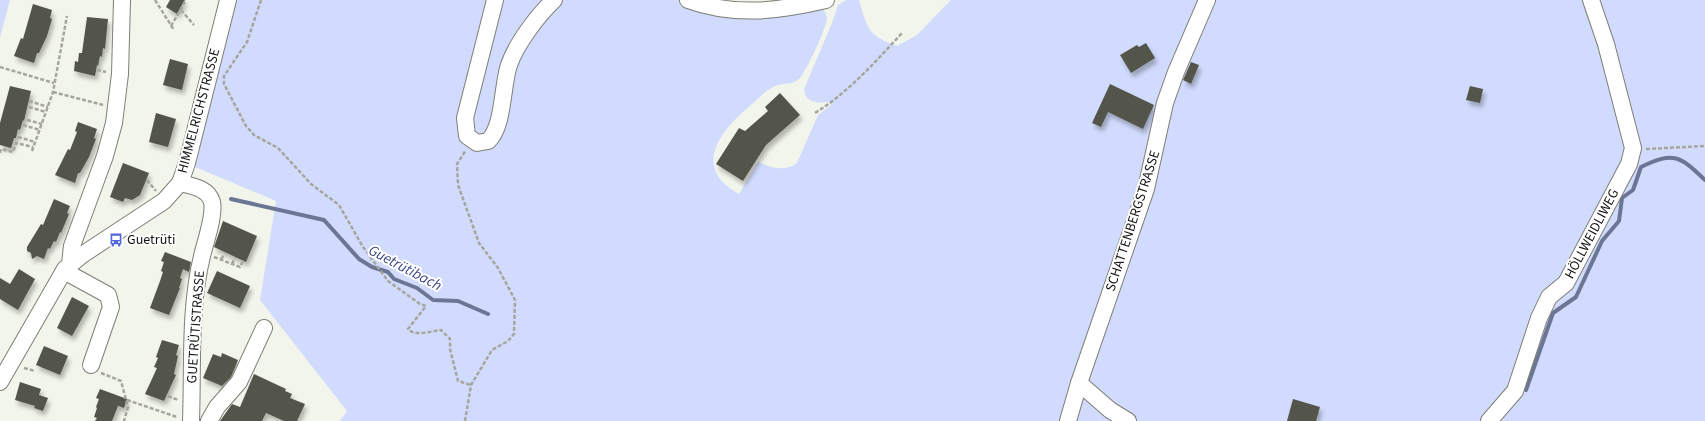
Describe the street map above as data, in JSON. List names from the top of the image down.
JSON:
{
  "streets": {
    "street": [
      "HIMMELRICHSTRASSE",
      "SCHATTENBERGSTRASSE",
      "HÖLLWEIDLIWEG",
      "GUETRÜTISTRASSE"
    ]
  },
  "crossings": [
    ["HIMMELRICHSTRASSE", "GUETRÜTISTRASSE"]
  ],
  "water": ["Guetrütibach"],
  "places": {
    "bus stop": ["Guetrüti"]
  }
}
